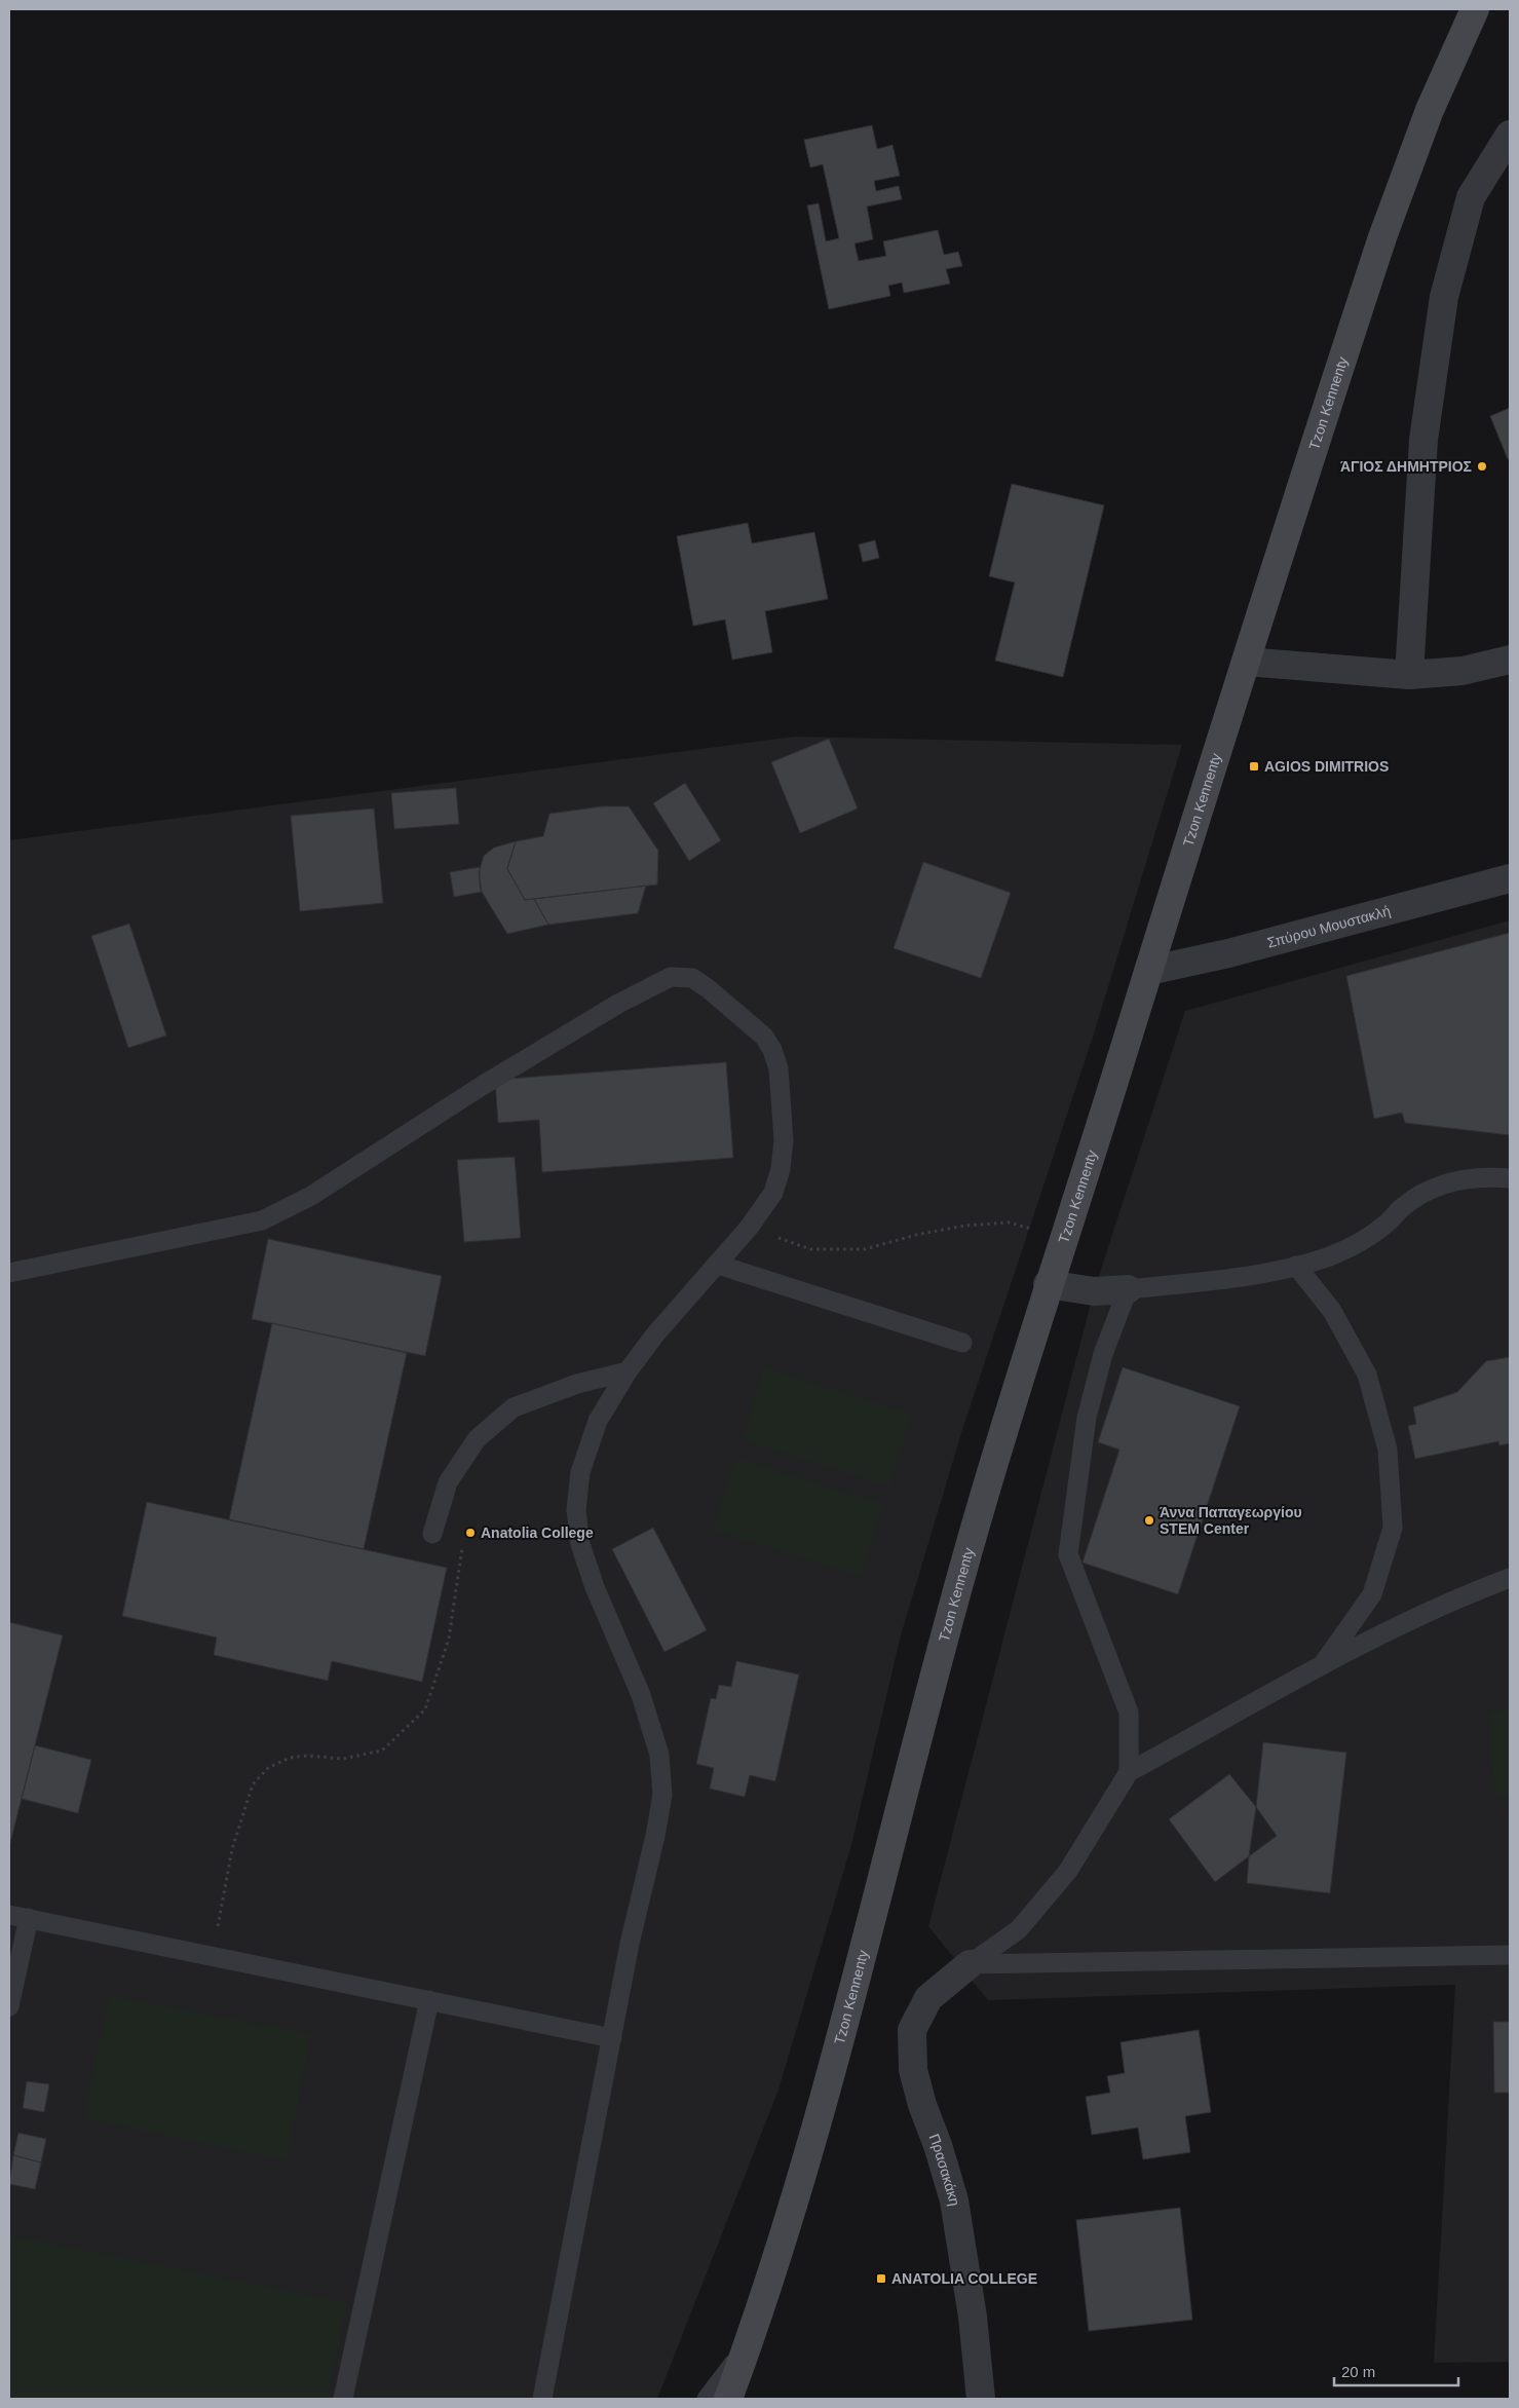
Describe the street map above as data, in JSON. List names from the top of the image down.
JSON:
{
  "streets": {
    "main road": ["Tzon Kennenty"],
    "street": ["Σπύρου Μουστακλή", "Πρασακάκη"]
  },
  "crossings": [
    ["Tzon Kennenty", "Σπύρου Μουστακλή"]
  ],
  "places": {
    "other": ["ΆΓΙΟΣ ΔΗΜΗΤΡΙΟΣ", "Άννα Παπαγεωργίου STEM Center", "Anatolia College"],
    "transit": ["AGIOS DIMITRIOS", "ANATOLIA COLLEGE"]
  },
  "scale_bar": "20 m"
}
